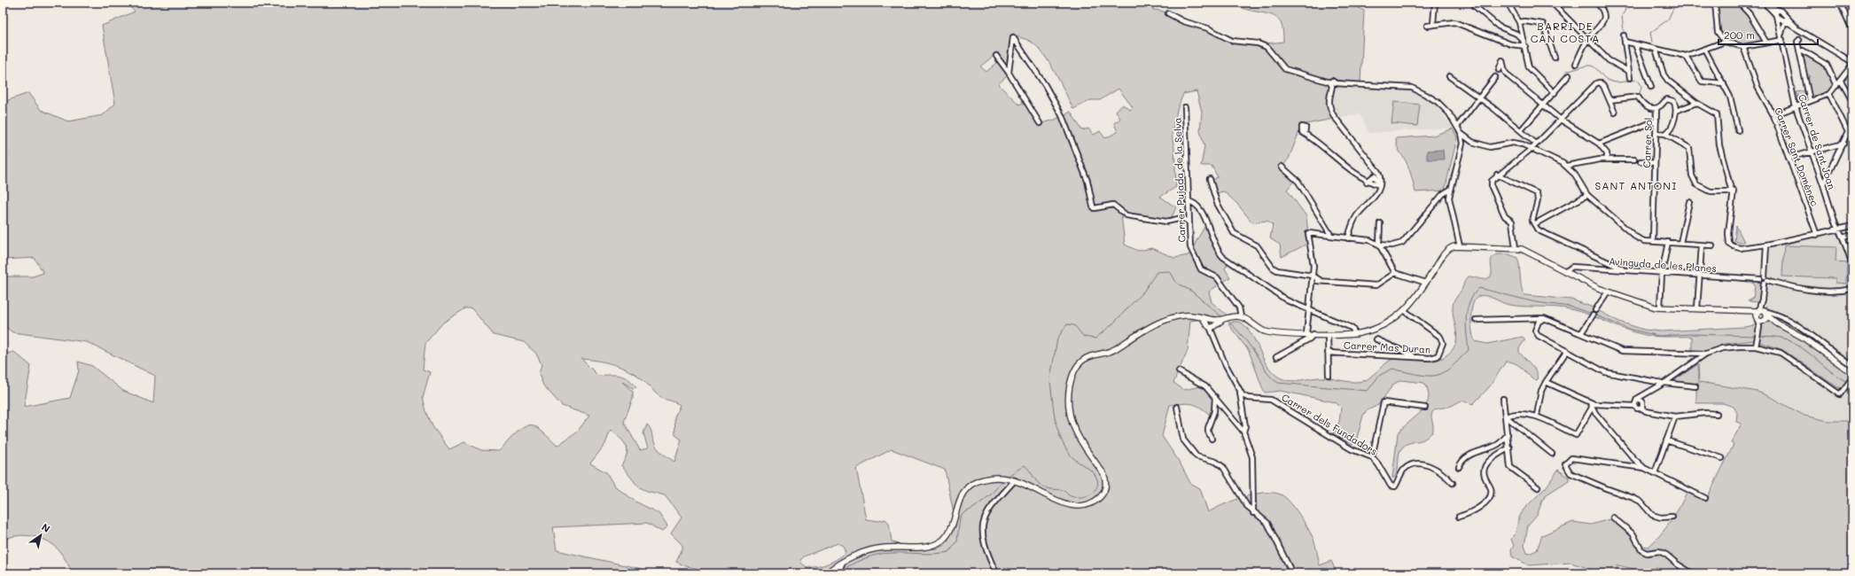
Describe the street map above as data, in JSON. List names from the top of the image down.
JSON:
{
  "streets": {
    "street": [
      "Carrer de Sant Joan",
      "Carrer Sol",
      "Carrer Sant Domènec",
      "Carrer Pujada de la Selva",
      "Avinguda de les Planes",
      "Carrer Mas Duran",
      "Carrer dels Fundadors"
    ]
  },
  "districts": ["BARRI DE CAN COSTA", "SANT ANTONI"],
  "scale_bar": "200 m",
  "north": "top right"
}
